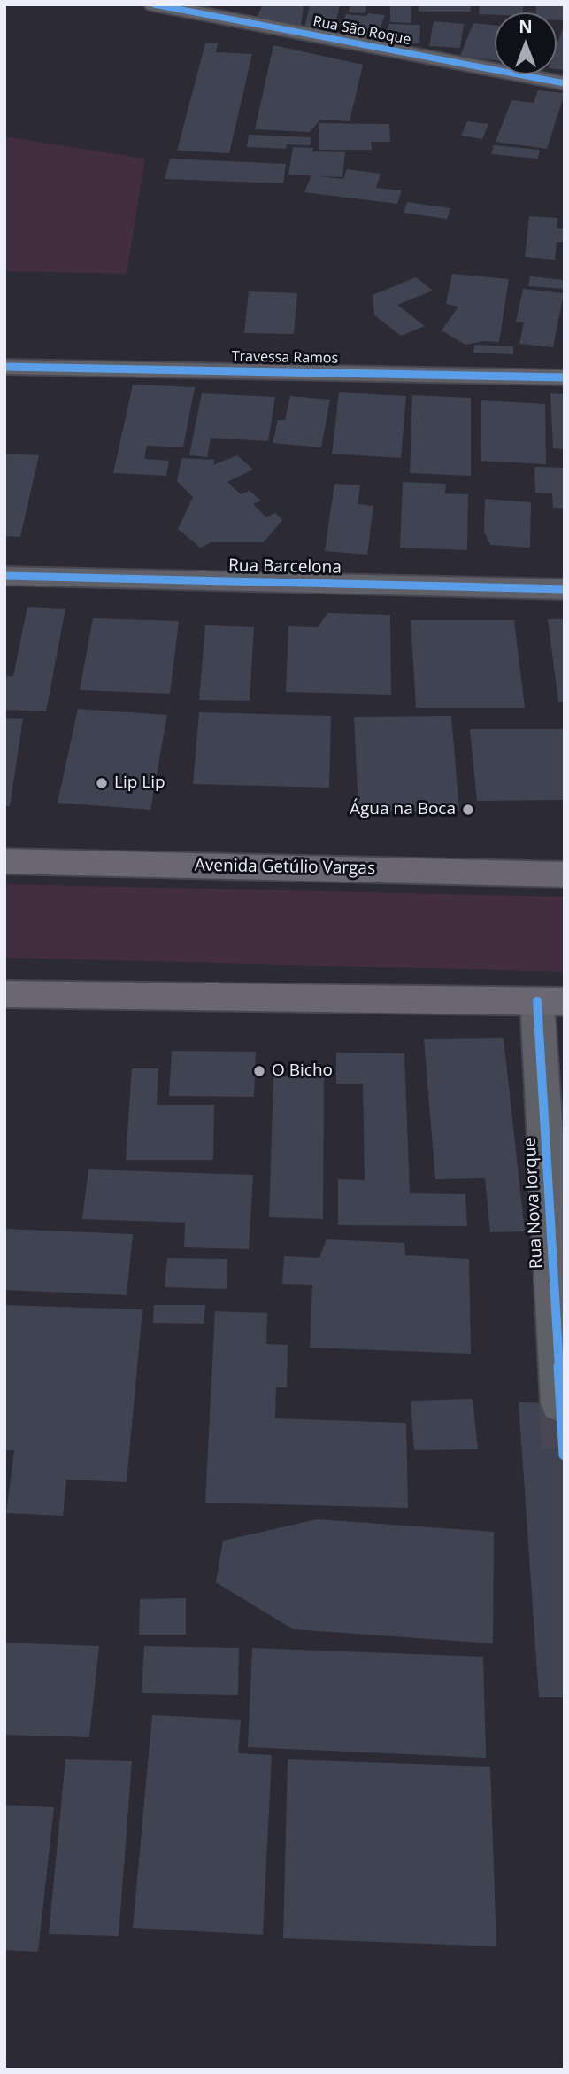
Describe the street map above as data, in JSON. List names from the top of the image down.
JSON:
{
  "streets": {
    "main road": ["Avenida Getúlio Vargas"],
    "street": [
      "Rua São Roque",
      "Travessa Ramos",
      "Rua Barcelona",
      "Rua Nova Iorque"
    ]
  },
  "places": ["Lip Lip", "Água na Boca", "O Bicho"],
  "north": "top"
}
